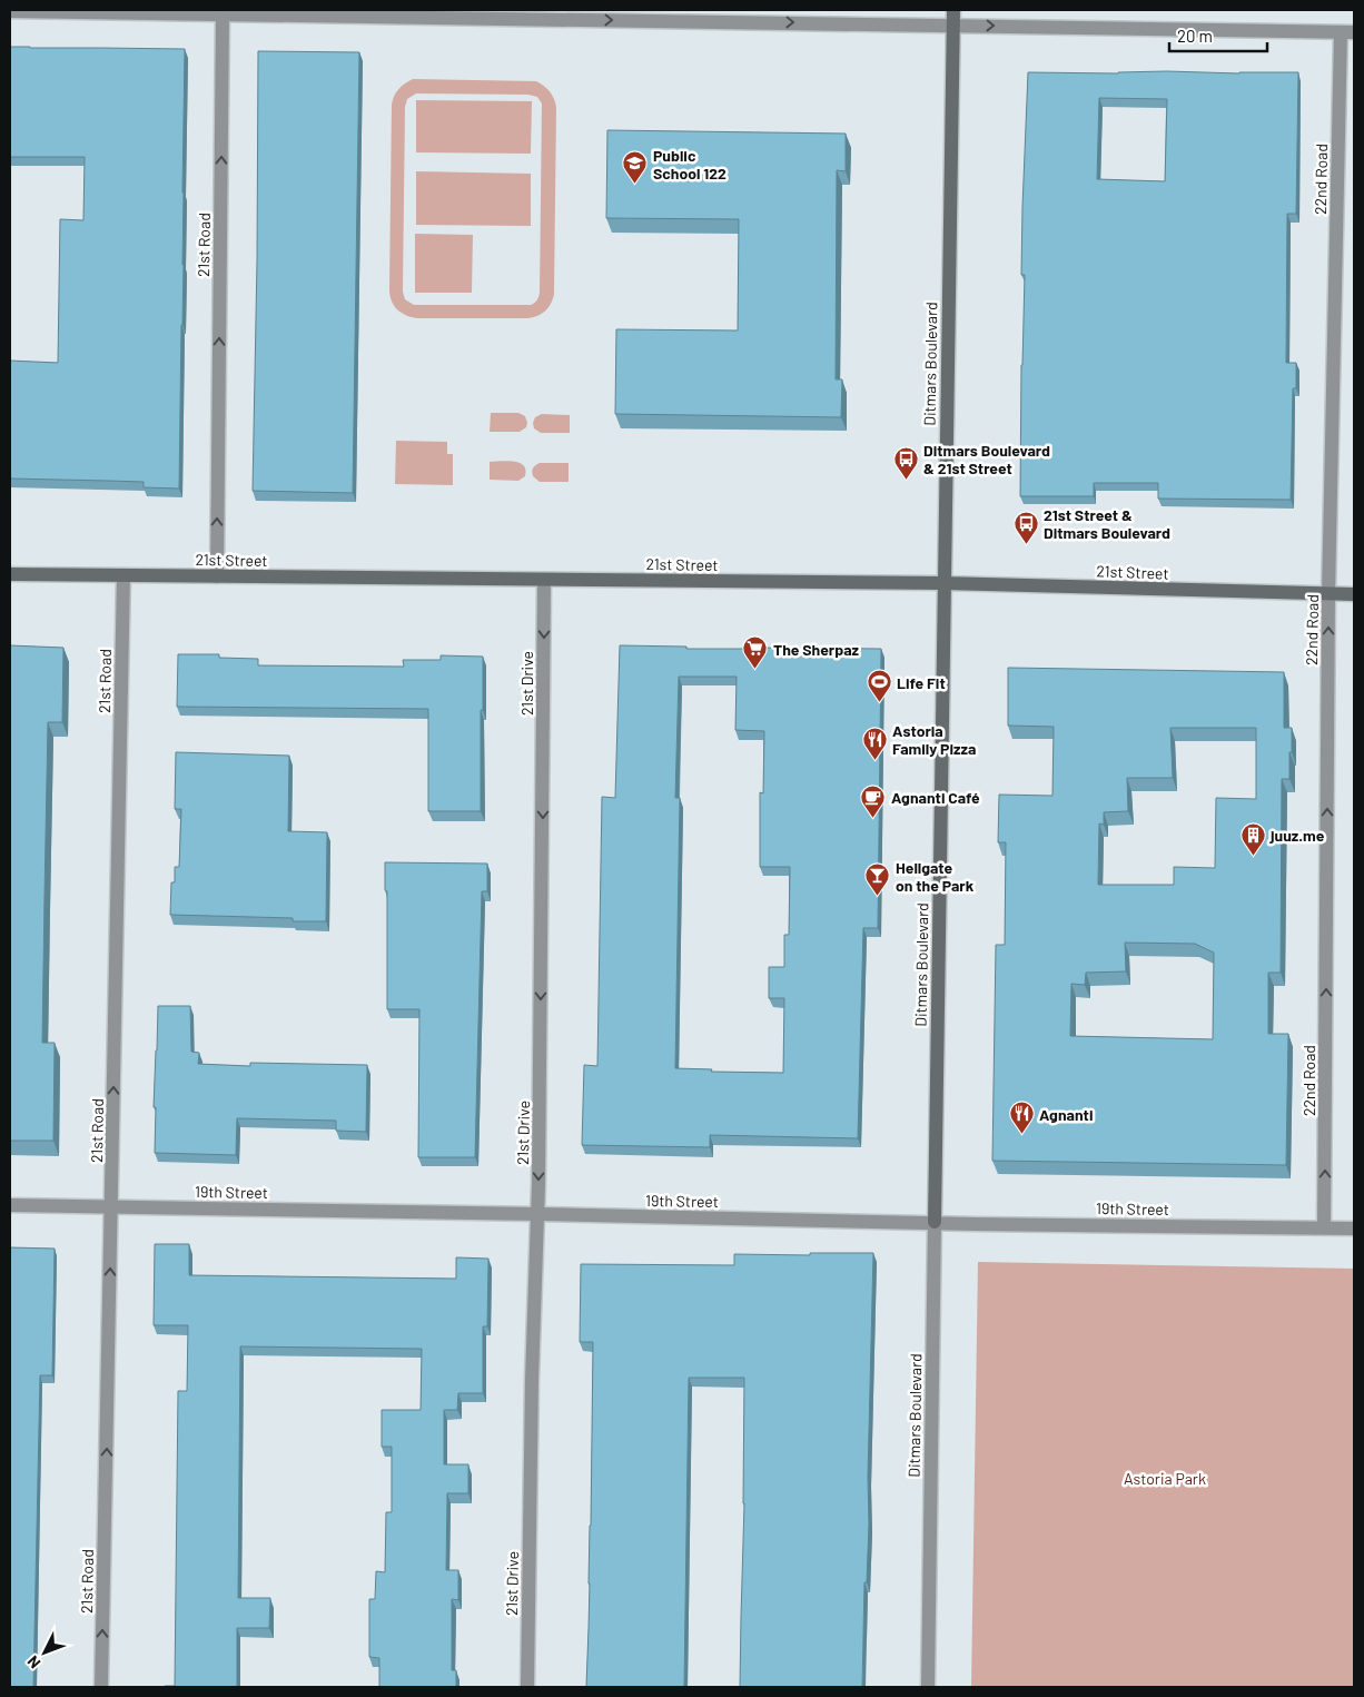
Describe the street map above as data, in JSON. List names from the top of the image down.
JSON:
{
  "streets": {
    "street": [
      "22nd Road",
      "21st Road",
      "Ditmars Boulevard",
      "21st Street",
      "21st Drive",
      "19th Street"
    ]
  },
  "crossings": [
    ["22nd Road", "21st Street"],
    ["22nd Road", "19th Street"],
    ["21st Road", "21st Street"],
    ["21st Road", "19th Street"],
    ["Ditmars Boulevard", "21st Street"],
    ["Ditmars Boulevard", "19th Street"],
    ["21st Street", "21st Drive"],
    ["21st Drive", "19th Street"]
  ],
  "one_way": ["22nd Road", "21st Road", "21st Drive"],
  "parks": ["Astoria Park"],
  "places": {
    "school or university": ["Public School 122"],
    "bus stop": ["Ditmars Boulevard & 21st Street", "21st Street & Ditmars Boulevard"],
    "supermarket": ["The Sherpaz"],
    "sports": ["Life Fit"],
    "restaurant": ["Astoria Family Pizza", "Agnanti"],
    "cafe": ["Agnanti Café"],
    "building": ["juuz.me"],
    "bar": ["Hellgate on the Park"]
  },
  "scale_bar": "20 m",
  "north": "bottom left"
}
